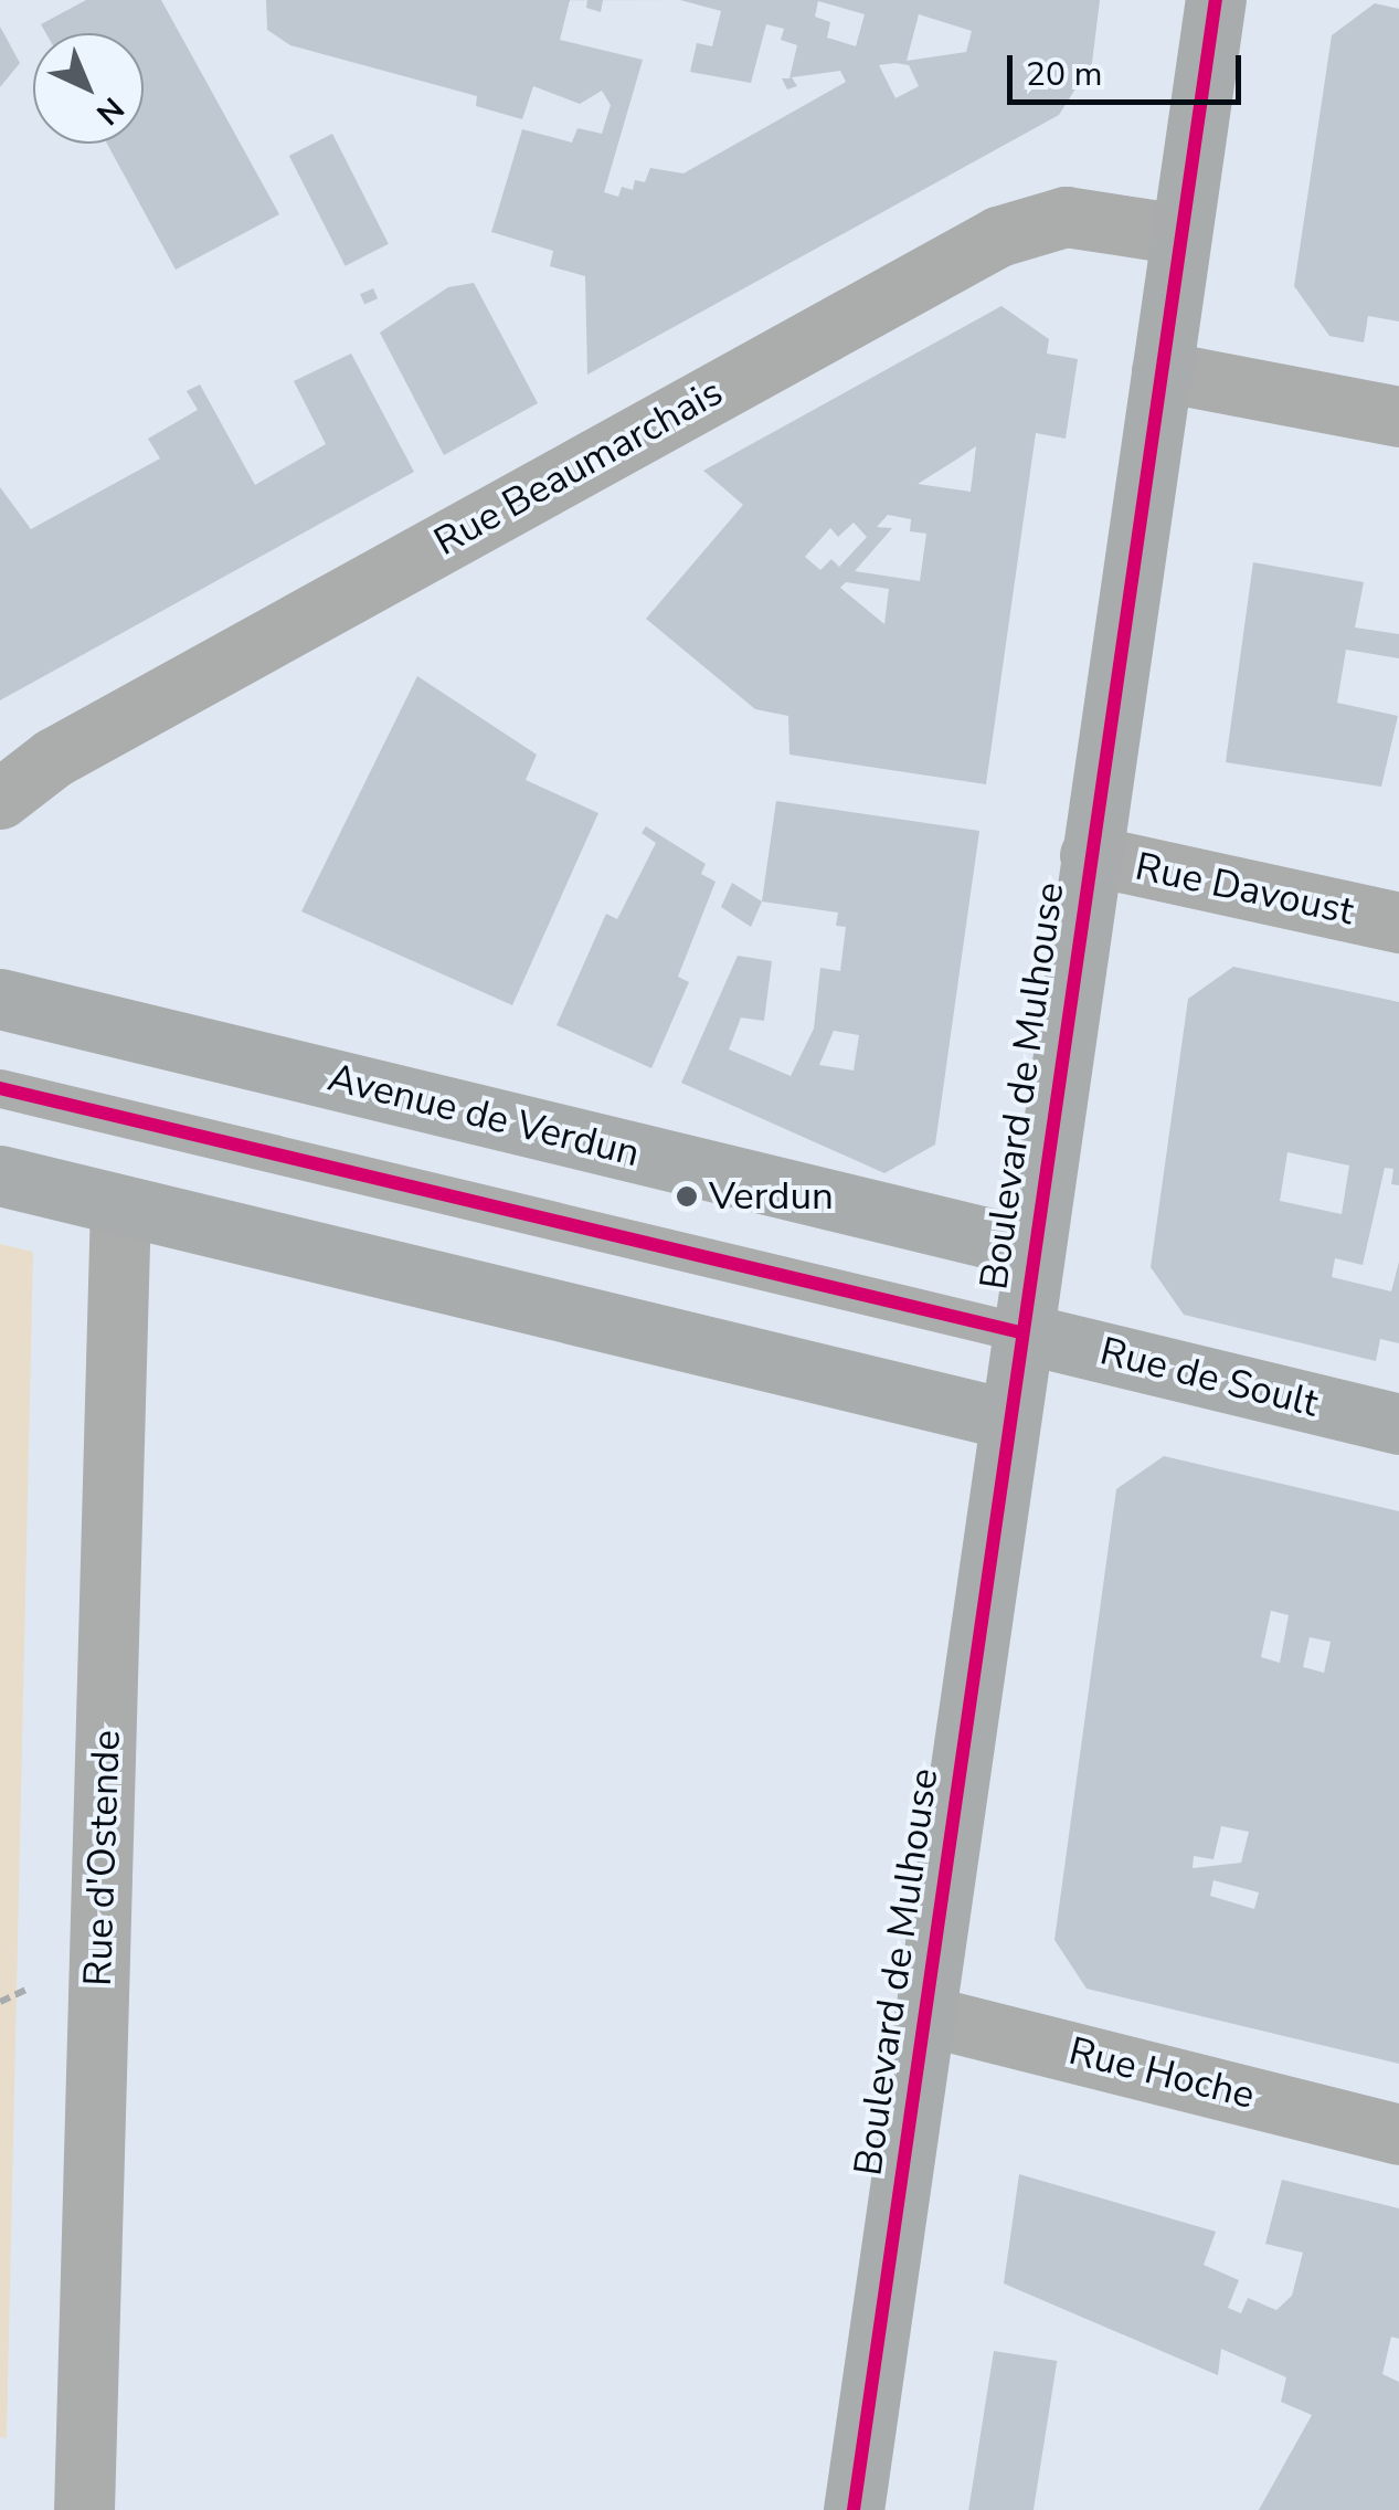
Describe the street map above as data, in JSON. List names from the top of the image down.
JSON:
{
  "streets": {
    "street": [
      "Rue Beaumarchais",
      "Rue Davoust",
      "Boulevard de Mulhouse",
      "Avenue de Verdun",
      "Rue de Soult",
      "Rue d'Ostende",
      "Rue Hoche"
    ]
  },
  "crossings": [
    ["Rue Beaumarchais", "Boulevard de Mulhouse"],
    ["Rue Davoust", "Boulevard de Mulhouse"],
    ["Boulevard de Mulhouse", "Avenue de Verdun"],
    ["Boulevard de Mulhouse", "Rue de Soult"],
    ["Boulevard de Mulhouse", "Rue Hoche"]
  ],
  "places": ["Verdun"],
  "scale_bar": "20 m",
  "north": "bottom right"
}
